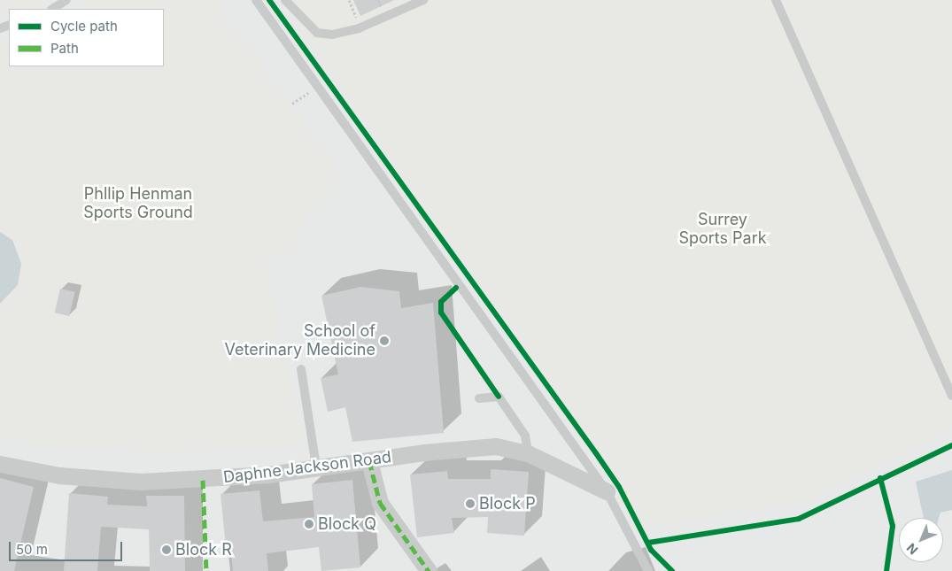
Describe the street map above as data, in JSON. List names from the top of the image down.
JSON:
{
  "streets": {
    "street": ["Daphne Jackson Road"]
  },
  "parks": ["Phllip Henman Sports Ground", "Surrey Sports Park"],
  "places": [
    "School of Veterinary Medicine",
    "Block P",
    "Block Q",
    "Block R"
  ],
  "legend": ["Cycle path", "Path"],
  "scale_bar": "50 m",
  "north": "bottom left"
}
